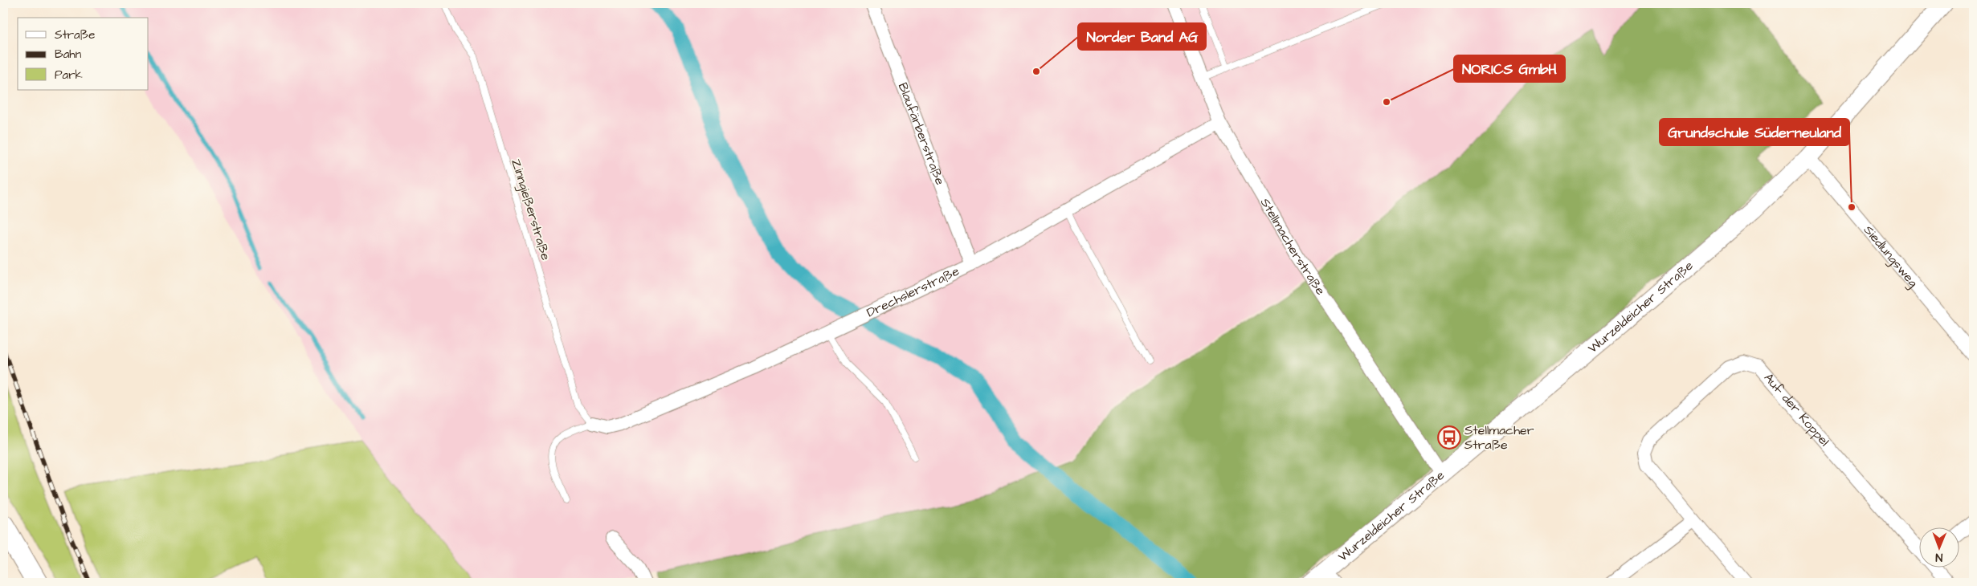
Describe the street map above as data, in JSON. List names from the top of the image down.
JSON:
{
  "streets": {
    "main road": ["Wurzeldeicher Straße"],
    "street": [
      "Blaufärberstraße",
      "Stellmacherstraße",
      "Siedlungsweg",
      "Drechslerstraße",
      "Auf der Koppel"
    ],
    "lane": ["Zinngießerstraße"]
  },
  "crossings": [
    ["Blaufärberstraße", "Drechslerstraße"],
    ["Zinngießerstraße", "Drechslerstraße"],
    ["Stellmacherstraße", "Drechslerstraße"],
    ["Stellmacherstraße", "Wurzeldeicher Straße"],
    ["Siedlungsweg", "Wurzeldeicher Straße"]
  ],
  "places": {
    "other": ["Norder Band AG", "NORICS GmbH", "Grundschule Süderneuland"],
    "bus stop": ["Stellmacher Straße"]
  },
  "legend": ["Straße", "Bahn", "Park"],
  "north": "bottom"
}
